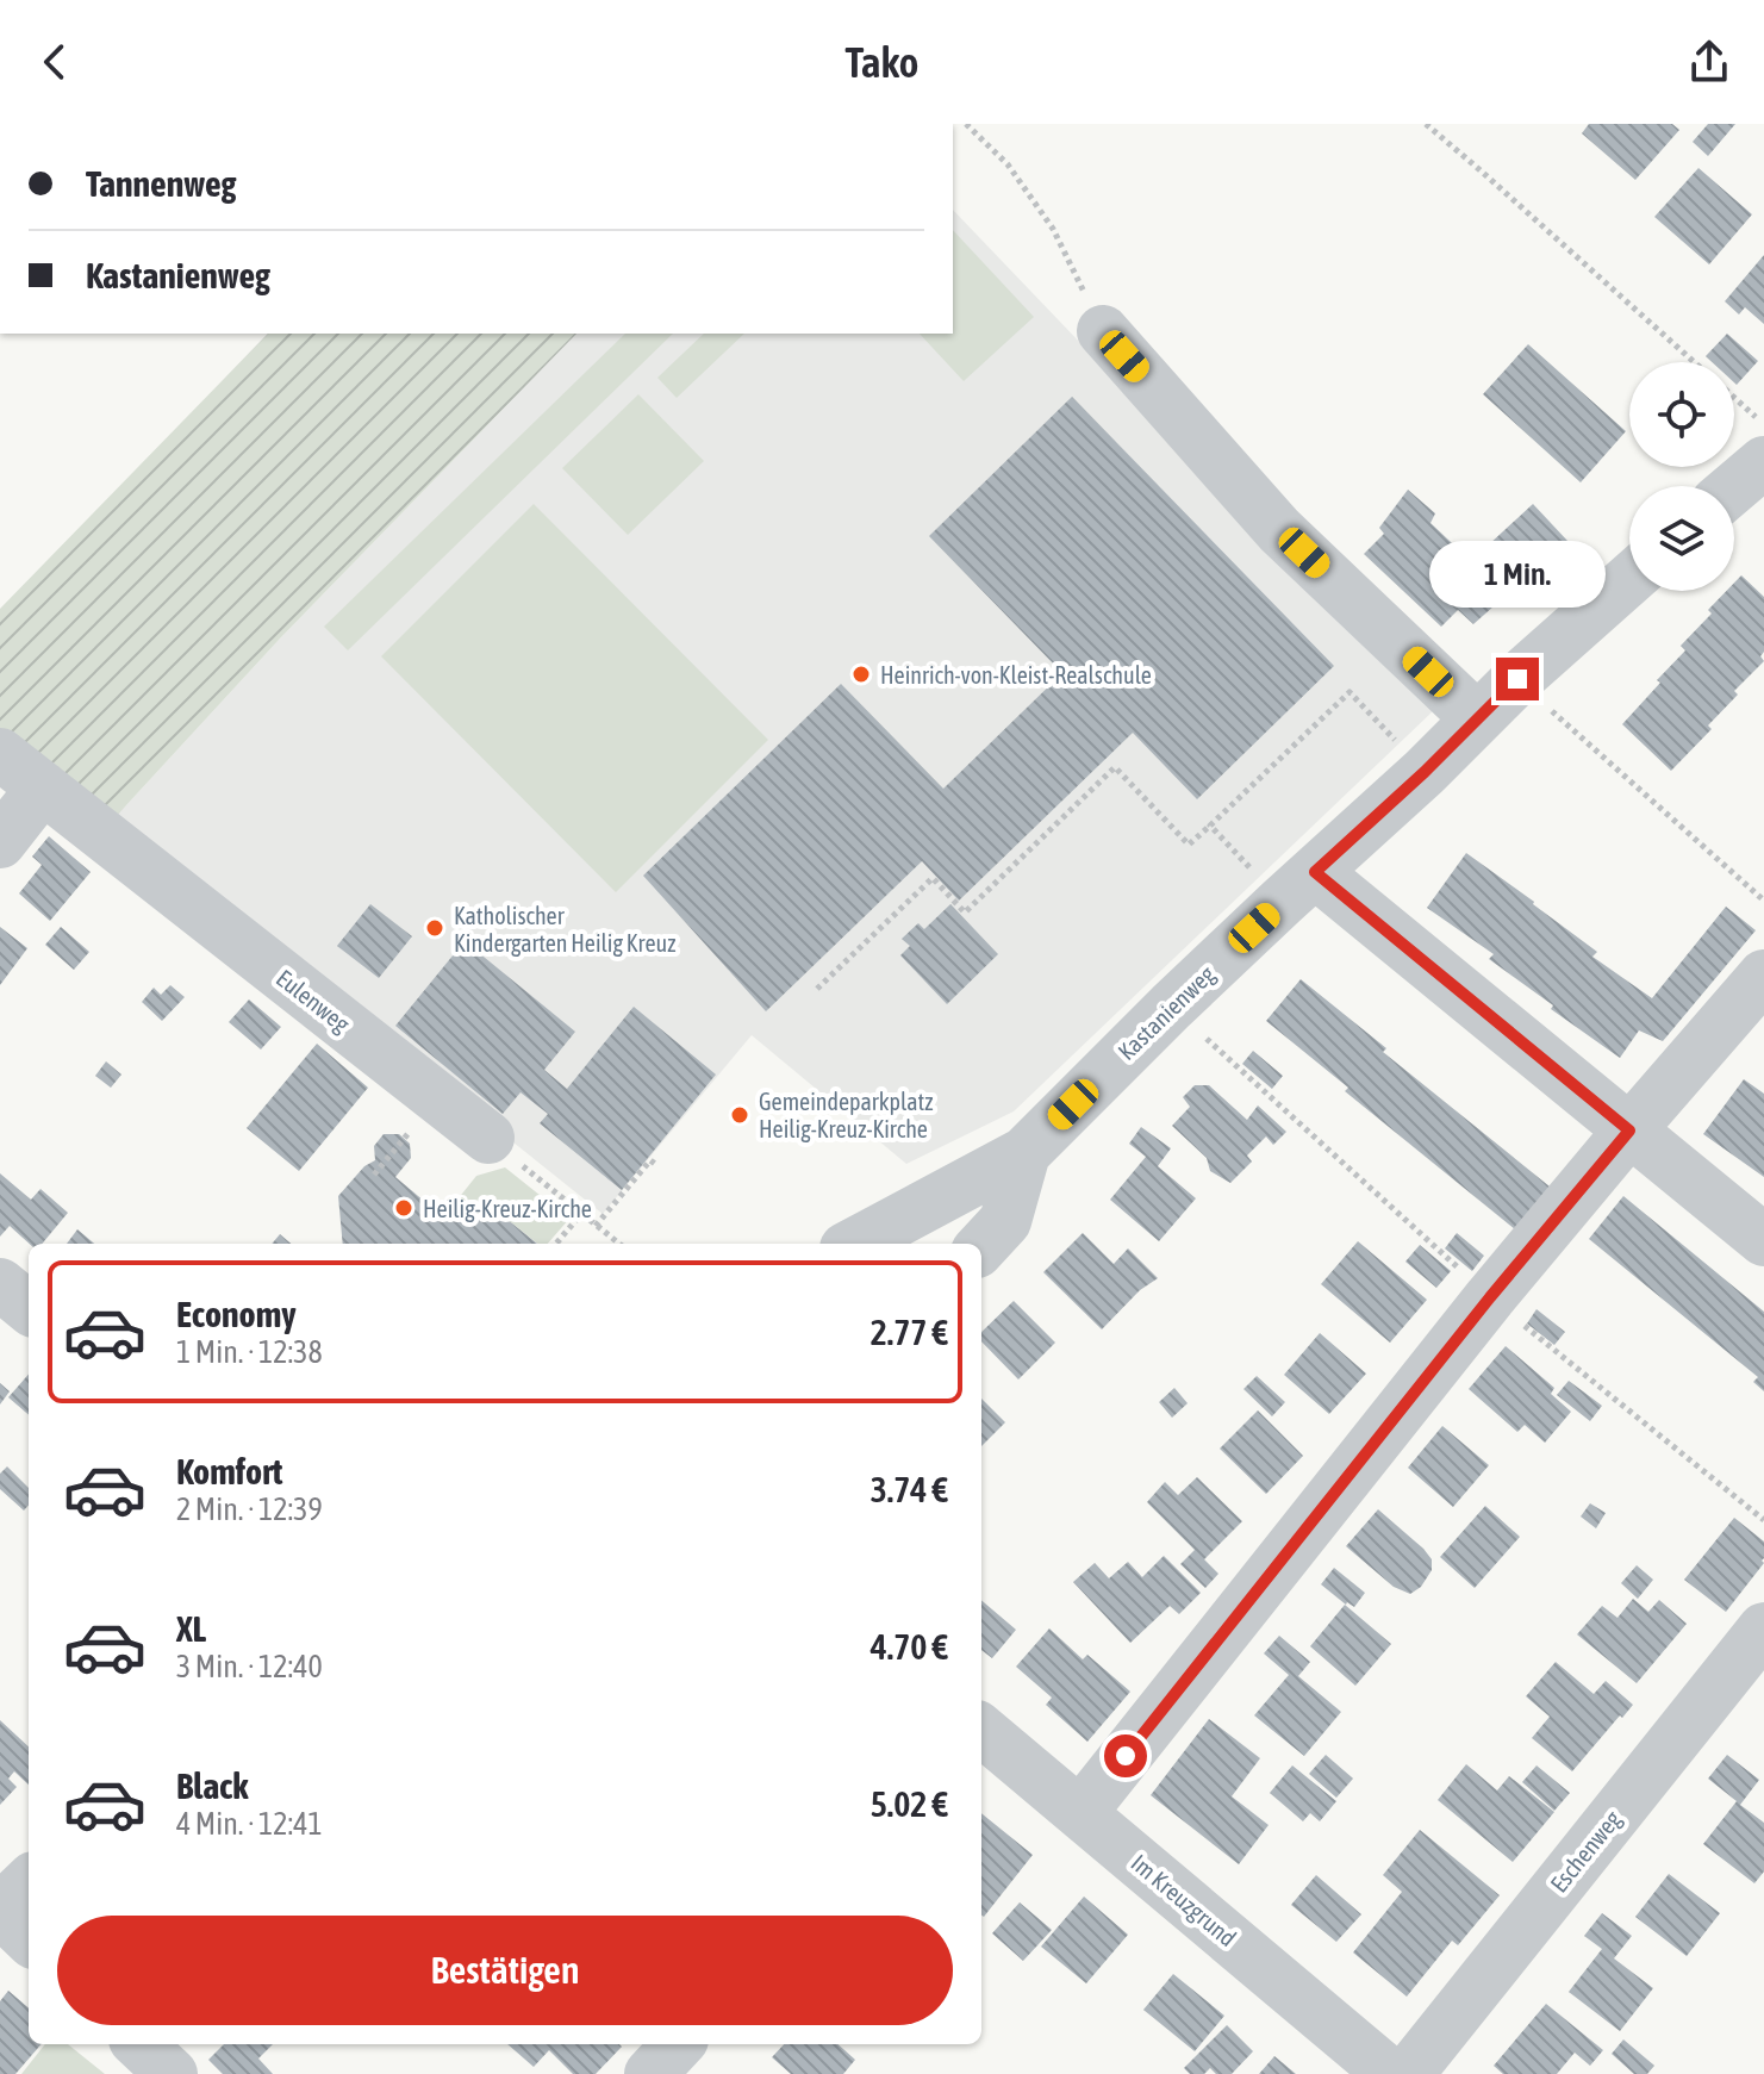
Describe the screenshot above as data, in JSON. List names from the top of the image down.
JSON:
{
  "streets": {
    "street": [
      "Eulenweg",
      "Kastanienweg",
      "Eschenweg",
      "Im Kreuzgrund"
    ]
  },
  "places": [
    "Heinrich-von-Kleist-Realschule",
    "Katholischer Kindergarten Heilig Kreuz",
    "Gemeindeparkplatz Heilig-Kreuz-Kirche",
    "Heilig-Kreuz-Kirche"
  ],
  "page": {
    "header": "Tako",
    "banner": ["Tannenweg", "Kastanienweg"],
    "bubble": "1 Min.",
    "list": [
      {
        "name": "Economy",
        "note": "1 Min. · 12:38",
        "value": "2.77 €"
      },
      {
        "name": "Komfort",
        "note": "2 Min. · 12:39",
        "value": "3.74 €"
      },
      {
        "name": "XL",
        "note": "3 Min. · 12:40",
        "value": "4.70 €"
      },
      {
        "name": "Black",
        "note": "4 Min. · 12:41",
        "value": "5.02 €"
      }
    ],
    "buttons": "Bestätigen"
  }
}
